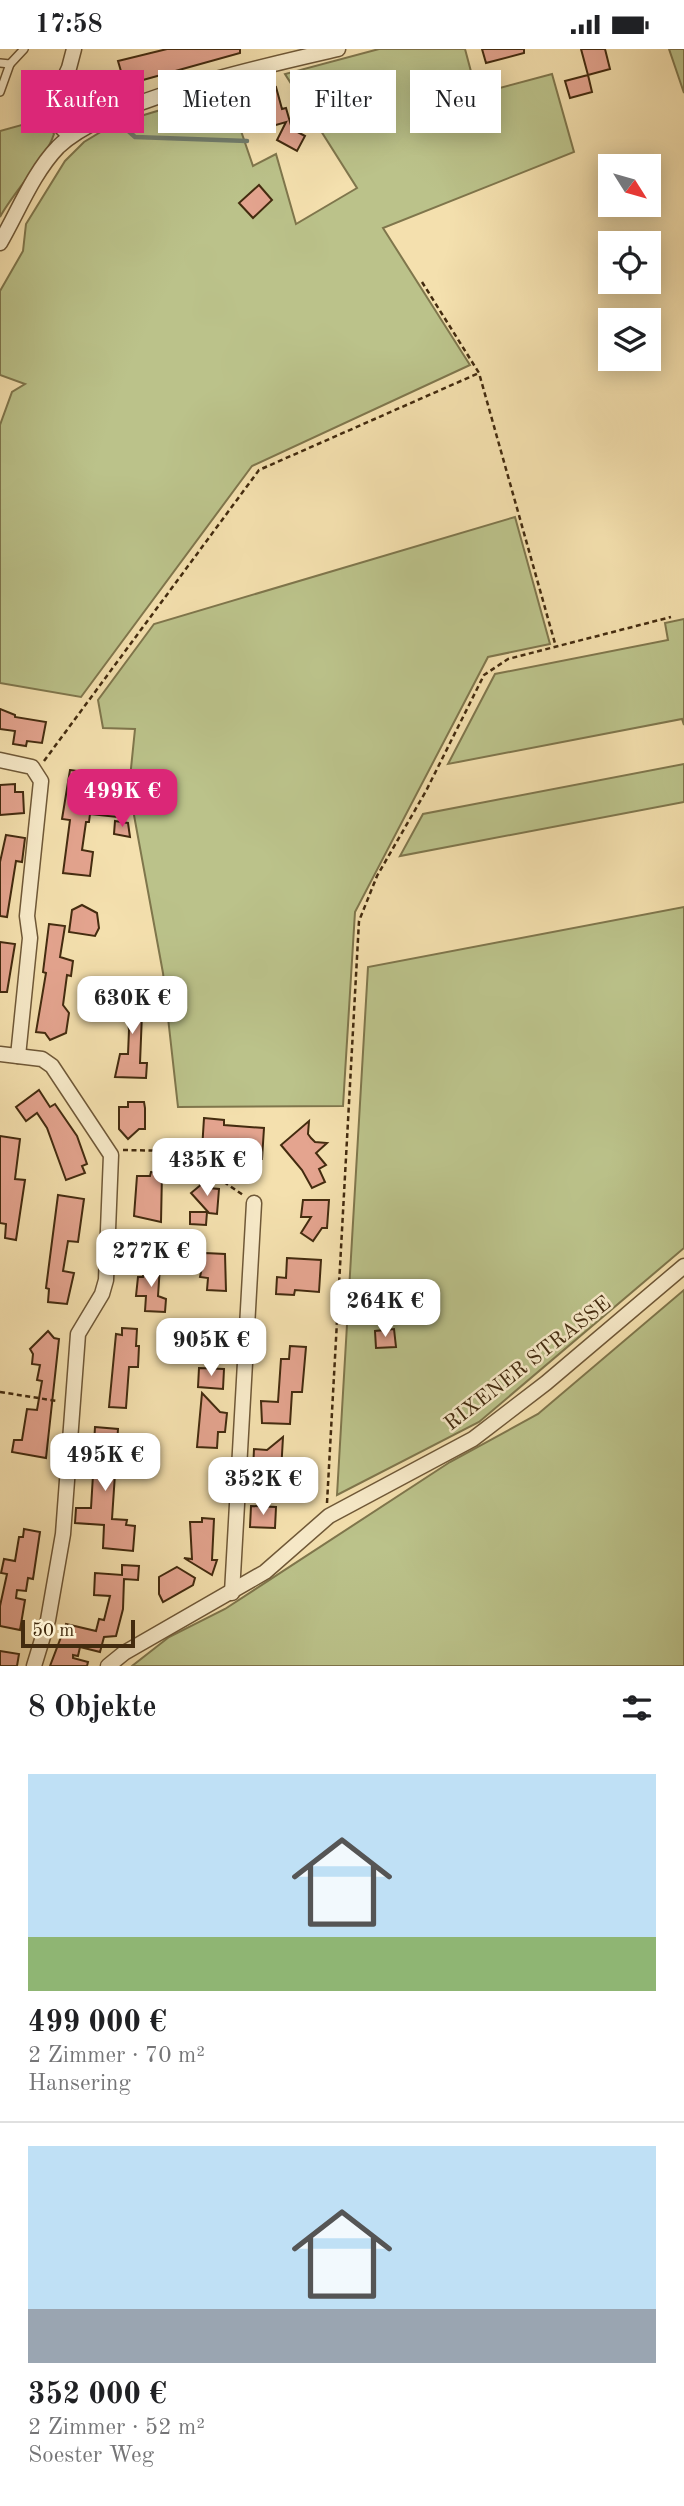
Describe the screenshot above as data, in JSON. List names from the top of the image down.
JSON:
{
  "streets": {
    "street": ["RIXENER STRASSE"]
  },
  "scale_bar": "50 m",
  "north": "bottom right",
  "page": {
    "status": "17:58",
    "chip": [
      "Kaufen",
      "Mieten",
      "Filter",
      "Neu"
    ],
    "price": [
      "499K €",
      "630K €",
      "435K €",
      "277K €",
      "264K €",
      "905K €",
      "495K €",
      "352K €"
    ],
    "scale": "50 m",
    "heading": "8 Objekte",
    "list": [
      {
        "name": "499 000 €",
        "note": "2 Zimmer · 70 m² · Hansering"
      },
      {
        "name": "352 000 €",
        "note": "2 Zimmer · 52 m² · Soester Weg"
      }
    ]
  }
}
